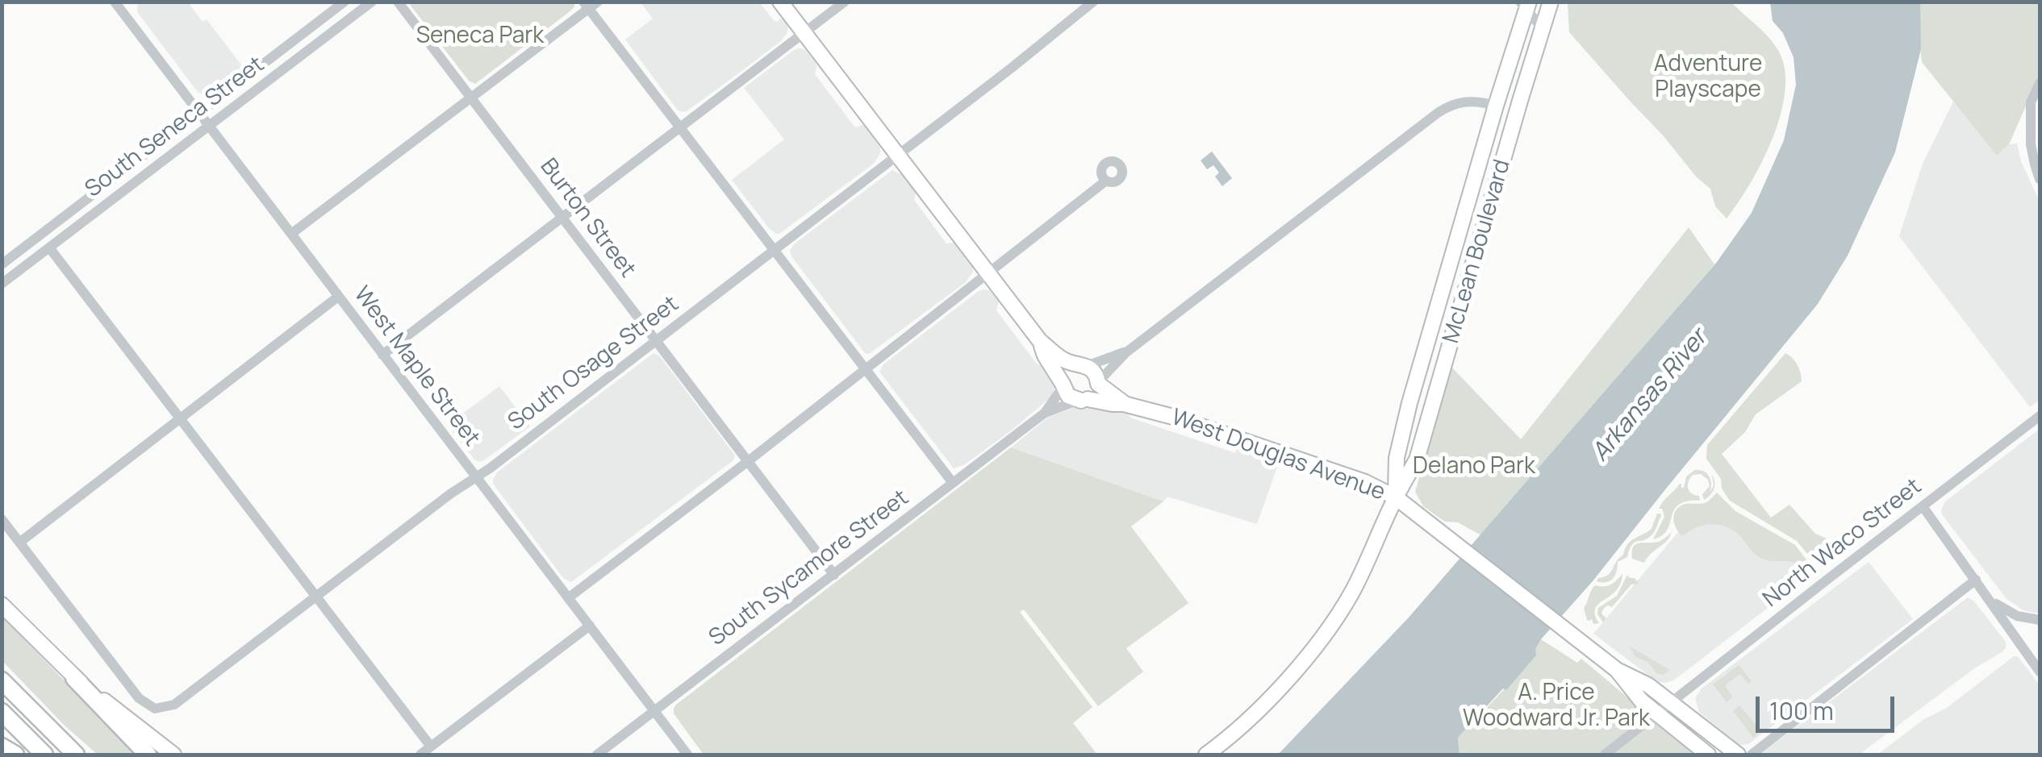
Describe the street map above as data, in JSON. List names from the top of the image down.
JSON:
{
  "streets": {
    "main road": ["McLean Boulevard", "West Douglas Avenue"],
    "street": [
      "South Seneca Street",
      "Burton Street",
      "South Osage Street",
      "West Maple Street",
      "North Waco Street",
      "South Sycamore Street"
    ]
  },
  "crossings": [
    ["South Seneca Street", "West Maple Street"],
    ["Burton Street", "South Osage Street"],
    ["Burton Street", "South Sycamore Street"],
    ["McLean Boulevard", "West Douglas Avenue"],
    ["South Osage Street", "West Maple Street"],
    ["South Osage Street", "West Douglas Avenue"],
    ["West Maple Street", "South Sycamore Street"],
    ["West Douglas Avenue", "North Waco Street"],
    ["West Douglas Avenue", "South Sycamore Street"]
  ],
  "water": ["Arkansas River"],
  "parks": [
    "Seneca Park",
    "Adventure Playscape",
    "Delano Park",
    "A. Price Woodward Jr. Park"
  ],
  "scale_bar": "100 m"
}
